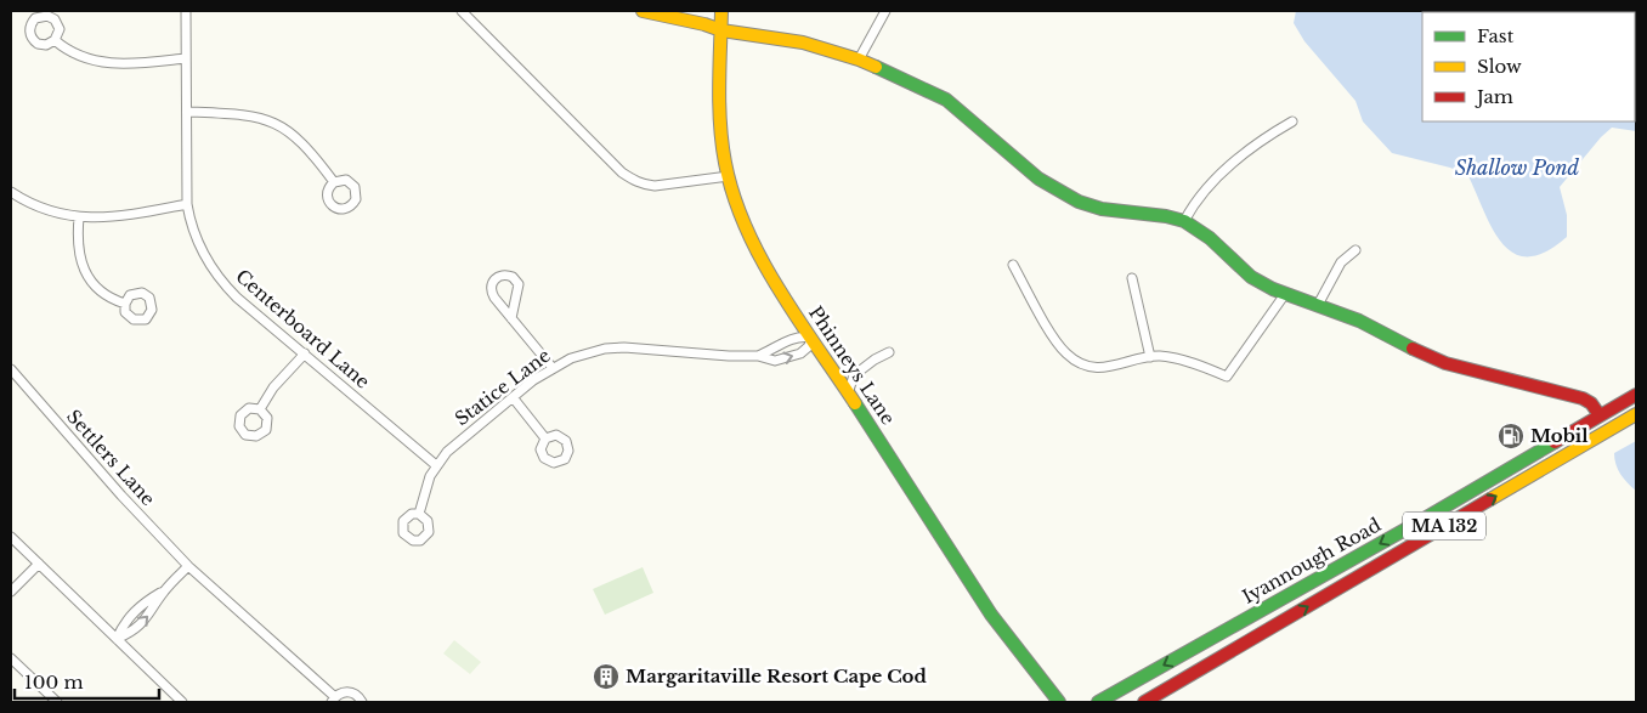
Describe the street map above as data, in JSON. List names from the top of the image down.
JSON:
{
  "streets": {
    "main road": ["Phinneys Lane", "MA 132", "Iyannough Road"],
    "street": ["Centerboard Lane", "Statice Lane", "Settlers Lane"]
  },
  "crossings": [
    ["Centerboard Lane", "Statice Lane"],
    ["Phinneys Lane", "Statice Lane"]
  ],
  "water": ["Shallow Pond"],
  "places": {
    "fuel station": ["Mobil"],
    "building": ["Margaritaville Resort Cape Cod"]
  },
  "legend": ["Fast", "Slow", "Jam"],
  "scale_bar": "100 m"
}
